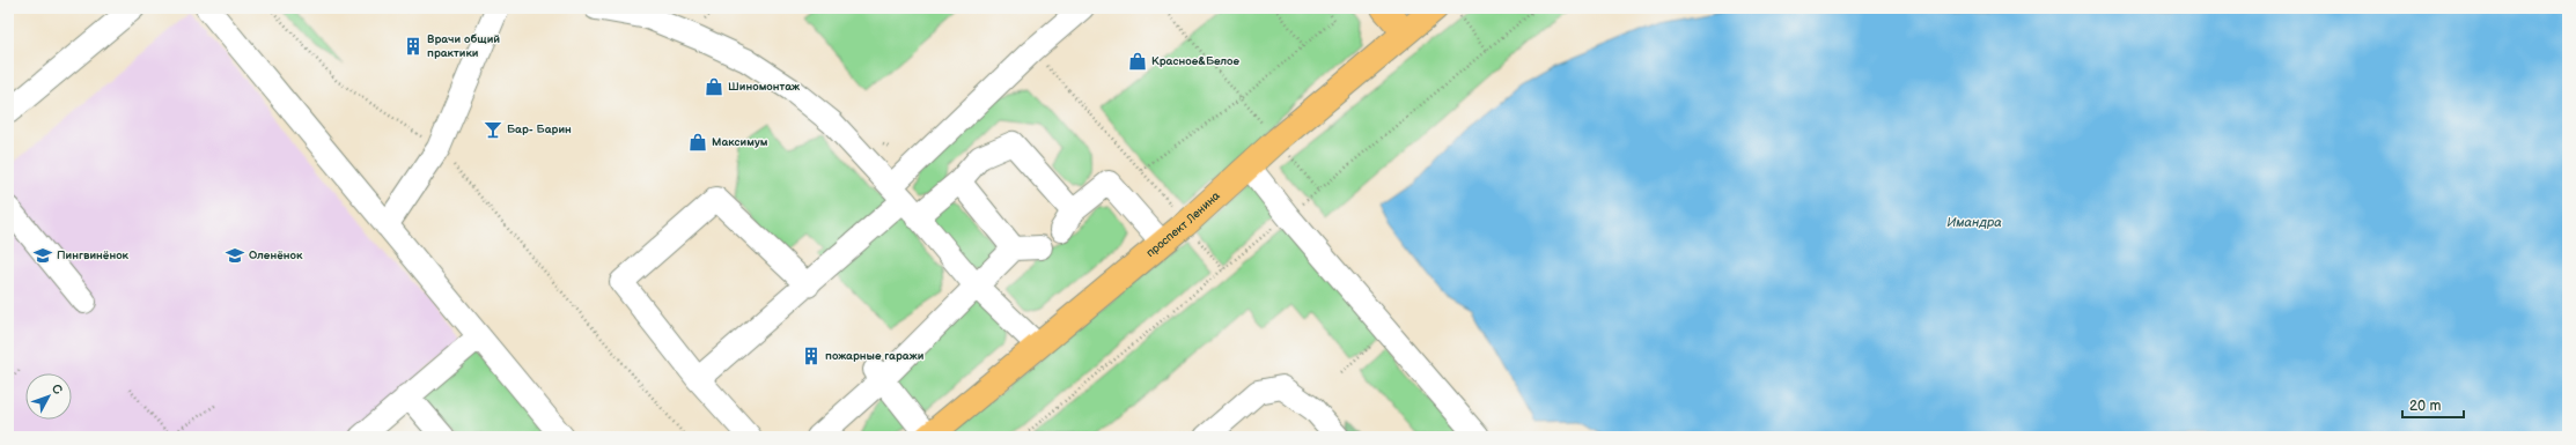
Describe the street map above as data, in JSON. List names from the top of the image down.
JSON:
{
  "streets": {
    "main road": ["проспект Ленина"]
  },
  "water": ["Имандра"],
  "places": {
    "building": ["Врачи общий практики", "пожарные гаражи"],
    "shop": ["Красное&Белое", "Шиномонтаж", "Максимум"],
    "bar": ["Бар- Барин"],
    "school or university": ["Пингвинёнок", "Оленёнок"]
  },
  "scale_bar": "20 m",
  "north": "top right"
}
